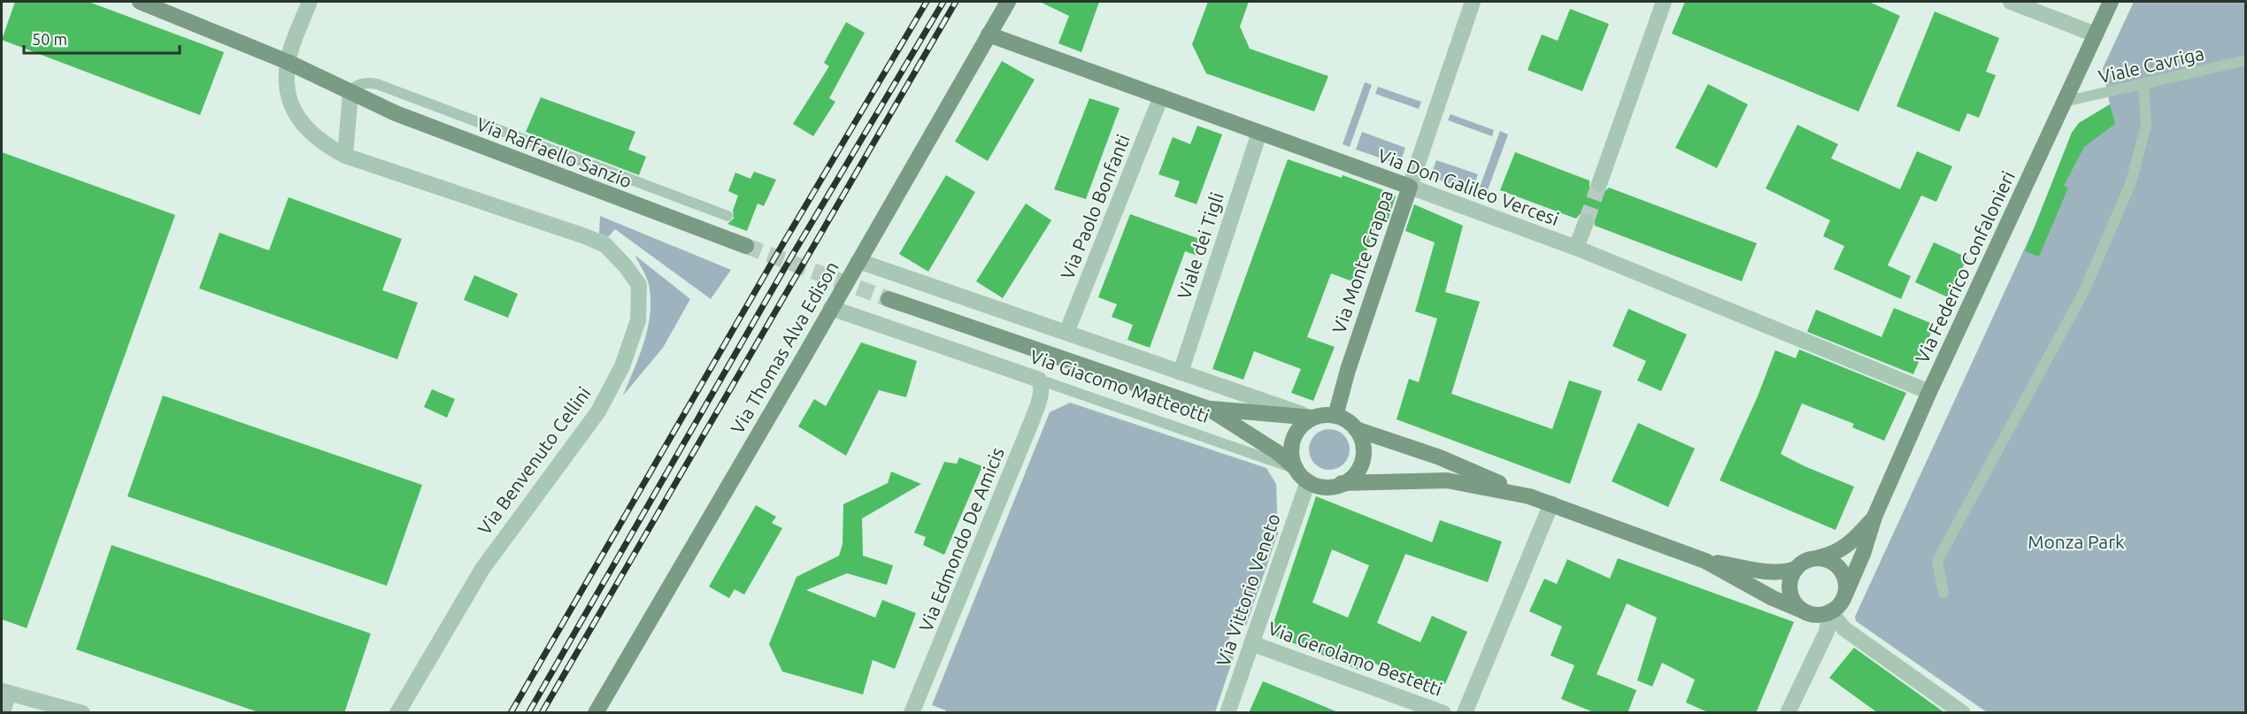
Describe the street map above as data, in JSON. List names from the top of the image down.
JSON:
{
  "streets": {
    "street": [
      "Via Raffaello Sanzio",
      "Via Don Galileo Vercesi",
      "Via Paolo Bonfanti",
      "Viale dei Tigli",
      "Via Monte Grappa",
      "Via Federico Confalonieri",
      "Via Thomas Alva Edison",
      "Via Giacomo Matteotti",
      "Via Benvenuto Cellini",
      "Via Edmondo De Amicis",
      "Via Vittorio Veneto",
      "Via Gerolamo Bestetti"
    ],
    "lane": ["Viale Cavriga"]
  },
  "crossings": [
    ["Viale Cavriga", "Via Federico Confalonieri"],
    ["Via Raffaello Sanzio", "Via Benvenuto Cellini"],
    ["Via Don Galileo Vercesi", "Via Paolo Bonfanti"],
    ["Via Don Galileo Vercesi", "Viale dei Tigli"],
    ["Via Don Galileo Vercesi", "Via Monte Grappa"],
    ["Via Don Galileo Vercesi", "Via Federico Confalonieri"],
    ["Via Don Galileo Vercesi", "Via Thomas Alva Edison"],
    ["Via Paolo Bonfanti", "Via Giacomo Matteotti"],
    ["Viale dei Tigli", "Via Giacomo Matteotti"],
    ["Via Monte Grappa", "Via Giacomo Matteotti"],
    ["Via Monte Grappa", "Via Vittorio Veneto"],
    ["Via Thomas Alva Edison", "Via Giacomo Matteotti"],
    ["Via Giacomo Matteotti", "Via Edmondo De Amicis"],
    ["Via Giacomo Matteotti", "Via Vittorio Veneto"],
    ["Via Vittorio Veneto", "Via Gerolamo Bestetti"]
  ],
  "parks": ["Monza Park"],
  "scale_bar": "50 m"
}
